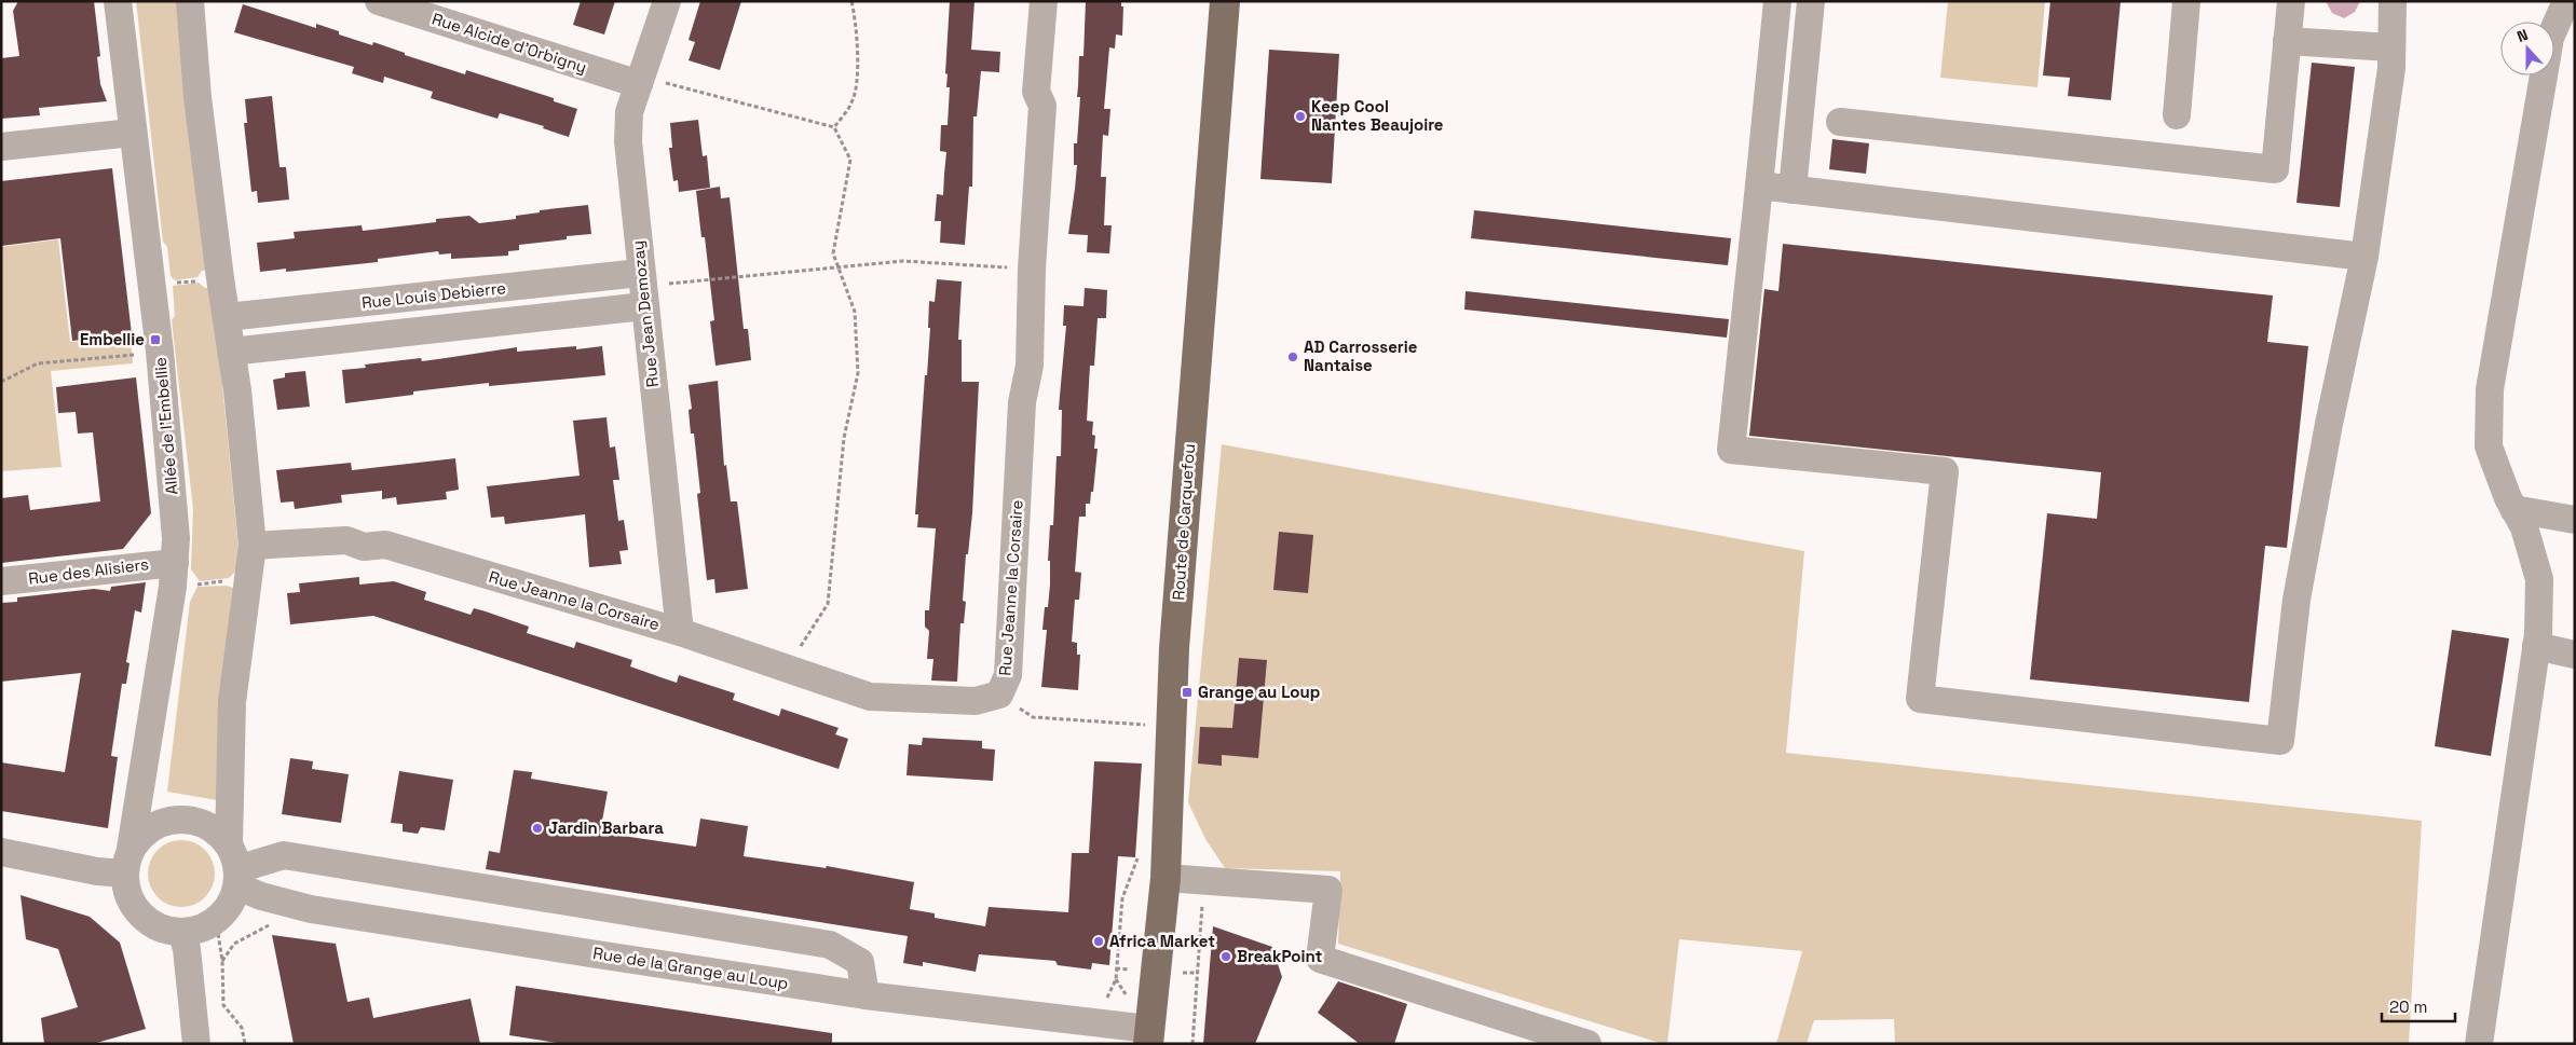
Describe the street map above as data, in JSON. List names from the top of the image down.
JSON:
{
  "streets": {
    "main road": ["Route de Carquefou"],
    "street": [
      "Rue Alcide d'Orbigny",
      "Rue Louis Debierre",
      "Rue Jean Demozay",
      "Allée de l'Embellie",
      "Rue des Alisiers",
      "Rue Jeanne la Corsaire",
      "Rue de la Grange au Loup"
    ]
  },
  "crossings": [
    ["Rue Alcide d'Orbigny", "Rue Jean Demozay"],
    ["Rue Louis Debierre", "Rue Jean Demozay"],
    ["Rue Jean Demozay", "Rue Jeanne la Corsaire"],
    ["Allée de l'Embellie", "Rue des Alisiers"],
    ["Allée de l'Embellie", "Rue de la Grange au Loup"],
    ["Route de Carquefou", "Rue de la Grange au Loup"]
  ],
  "places": {
    "other": [
      "Keep Cool Nantes Beaujoire",
      "AD Carrosserie Nantaise",
      "Jardin Barbara",
      "Africa Market",
      "BreakPoint"
    ],
    "transit": ["Embellie", "Grange au Loup"]
  },
  "scale_bar": "20 m",
  "north": "top"
}
